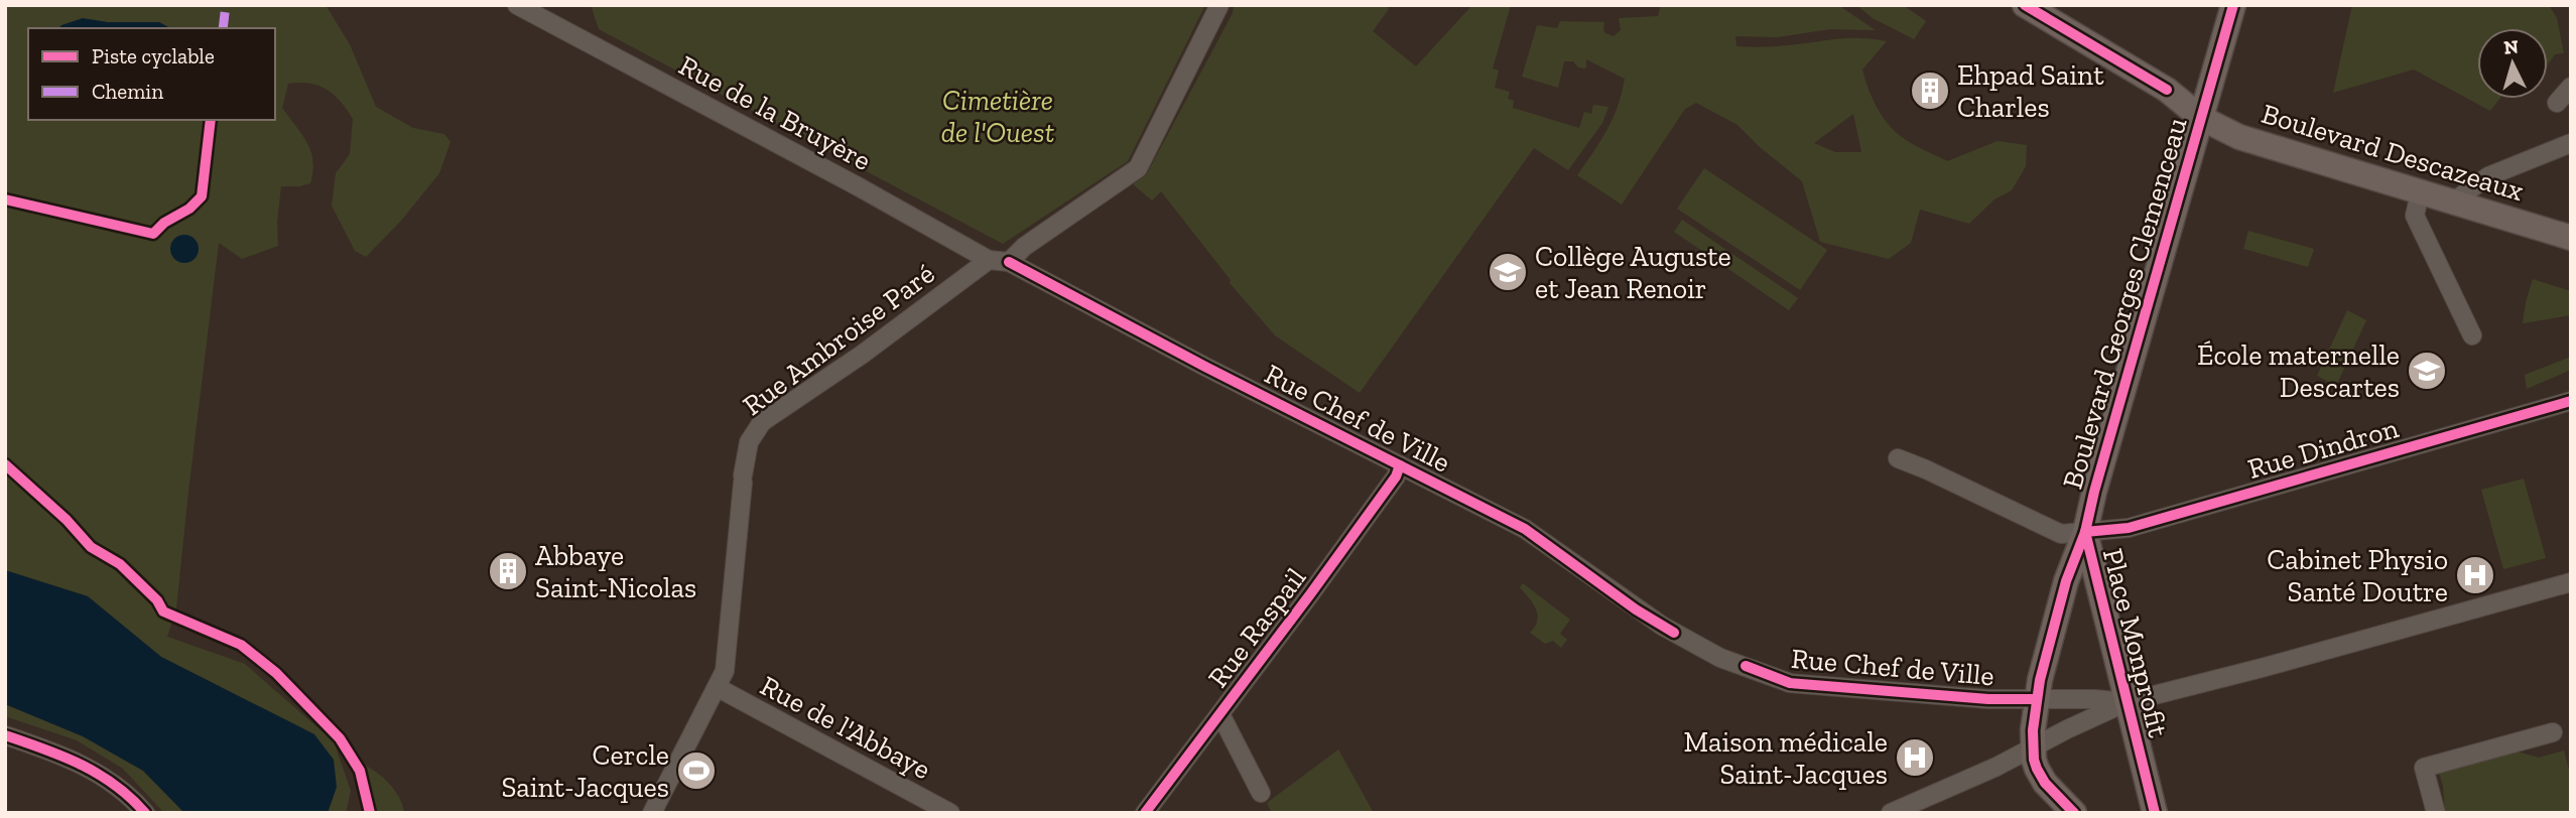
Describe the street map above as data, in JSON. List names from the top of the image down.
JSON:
{
  "streets": {
    "main road": ["Boulevard Descazeaux", "Boulevard Georges Clemenceau", "Place Monprofit"],
    "street": [
      "Rue de la Bruyère",
      "Rue Ambroise Paré",
      "Rue Chef de Ville",
      "Rue Dindron",
      "Rue Raspail",
      "Rue de l'Abbaye"
    ]
  },
  "crossings": [
    ["Rue de la Bruyère", "Rue Ambroise Paré"],
    ["Rue de la Bruyère", "Rue Chef de Ville"],
    ["Boulevard Descazeaux", "Boulevard Georges Clemenceau"],
    ["Boulevard Georges Clemenceau", "Rue Dindron"],
    ["Boulevard Georges Clemenceau", "Place Monprofit"],
    ["Rue Ambroise Paré", "Rue de l'Abbaye"],
    ["Rue Chef de Ville", "Rue Raspail"],
    ["Rue Chef de Ville", "Place Monprofit"],
    ["Rue Dindron", "Place Monprofit"]
  ],
  "parks": ["Cimetière de l'Ouest"],
  "places": {
    "building": ["Ehpad Saint Charles", "Abbaye Saint-Nicolas"],
    "school or university": ["Collège Auguste et Jean Renoir", "École maternelle Descartes"],
    "hospital": ["Cabinet Physio Santé Doutre", "Maison médicale Saint-Jacques"],
    "sports": ["Cercle Saint-Jacques"]
  },
  "legend": ["Piste cyclable", "Chemin"],
  "north": "top"
}
